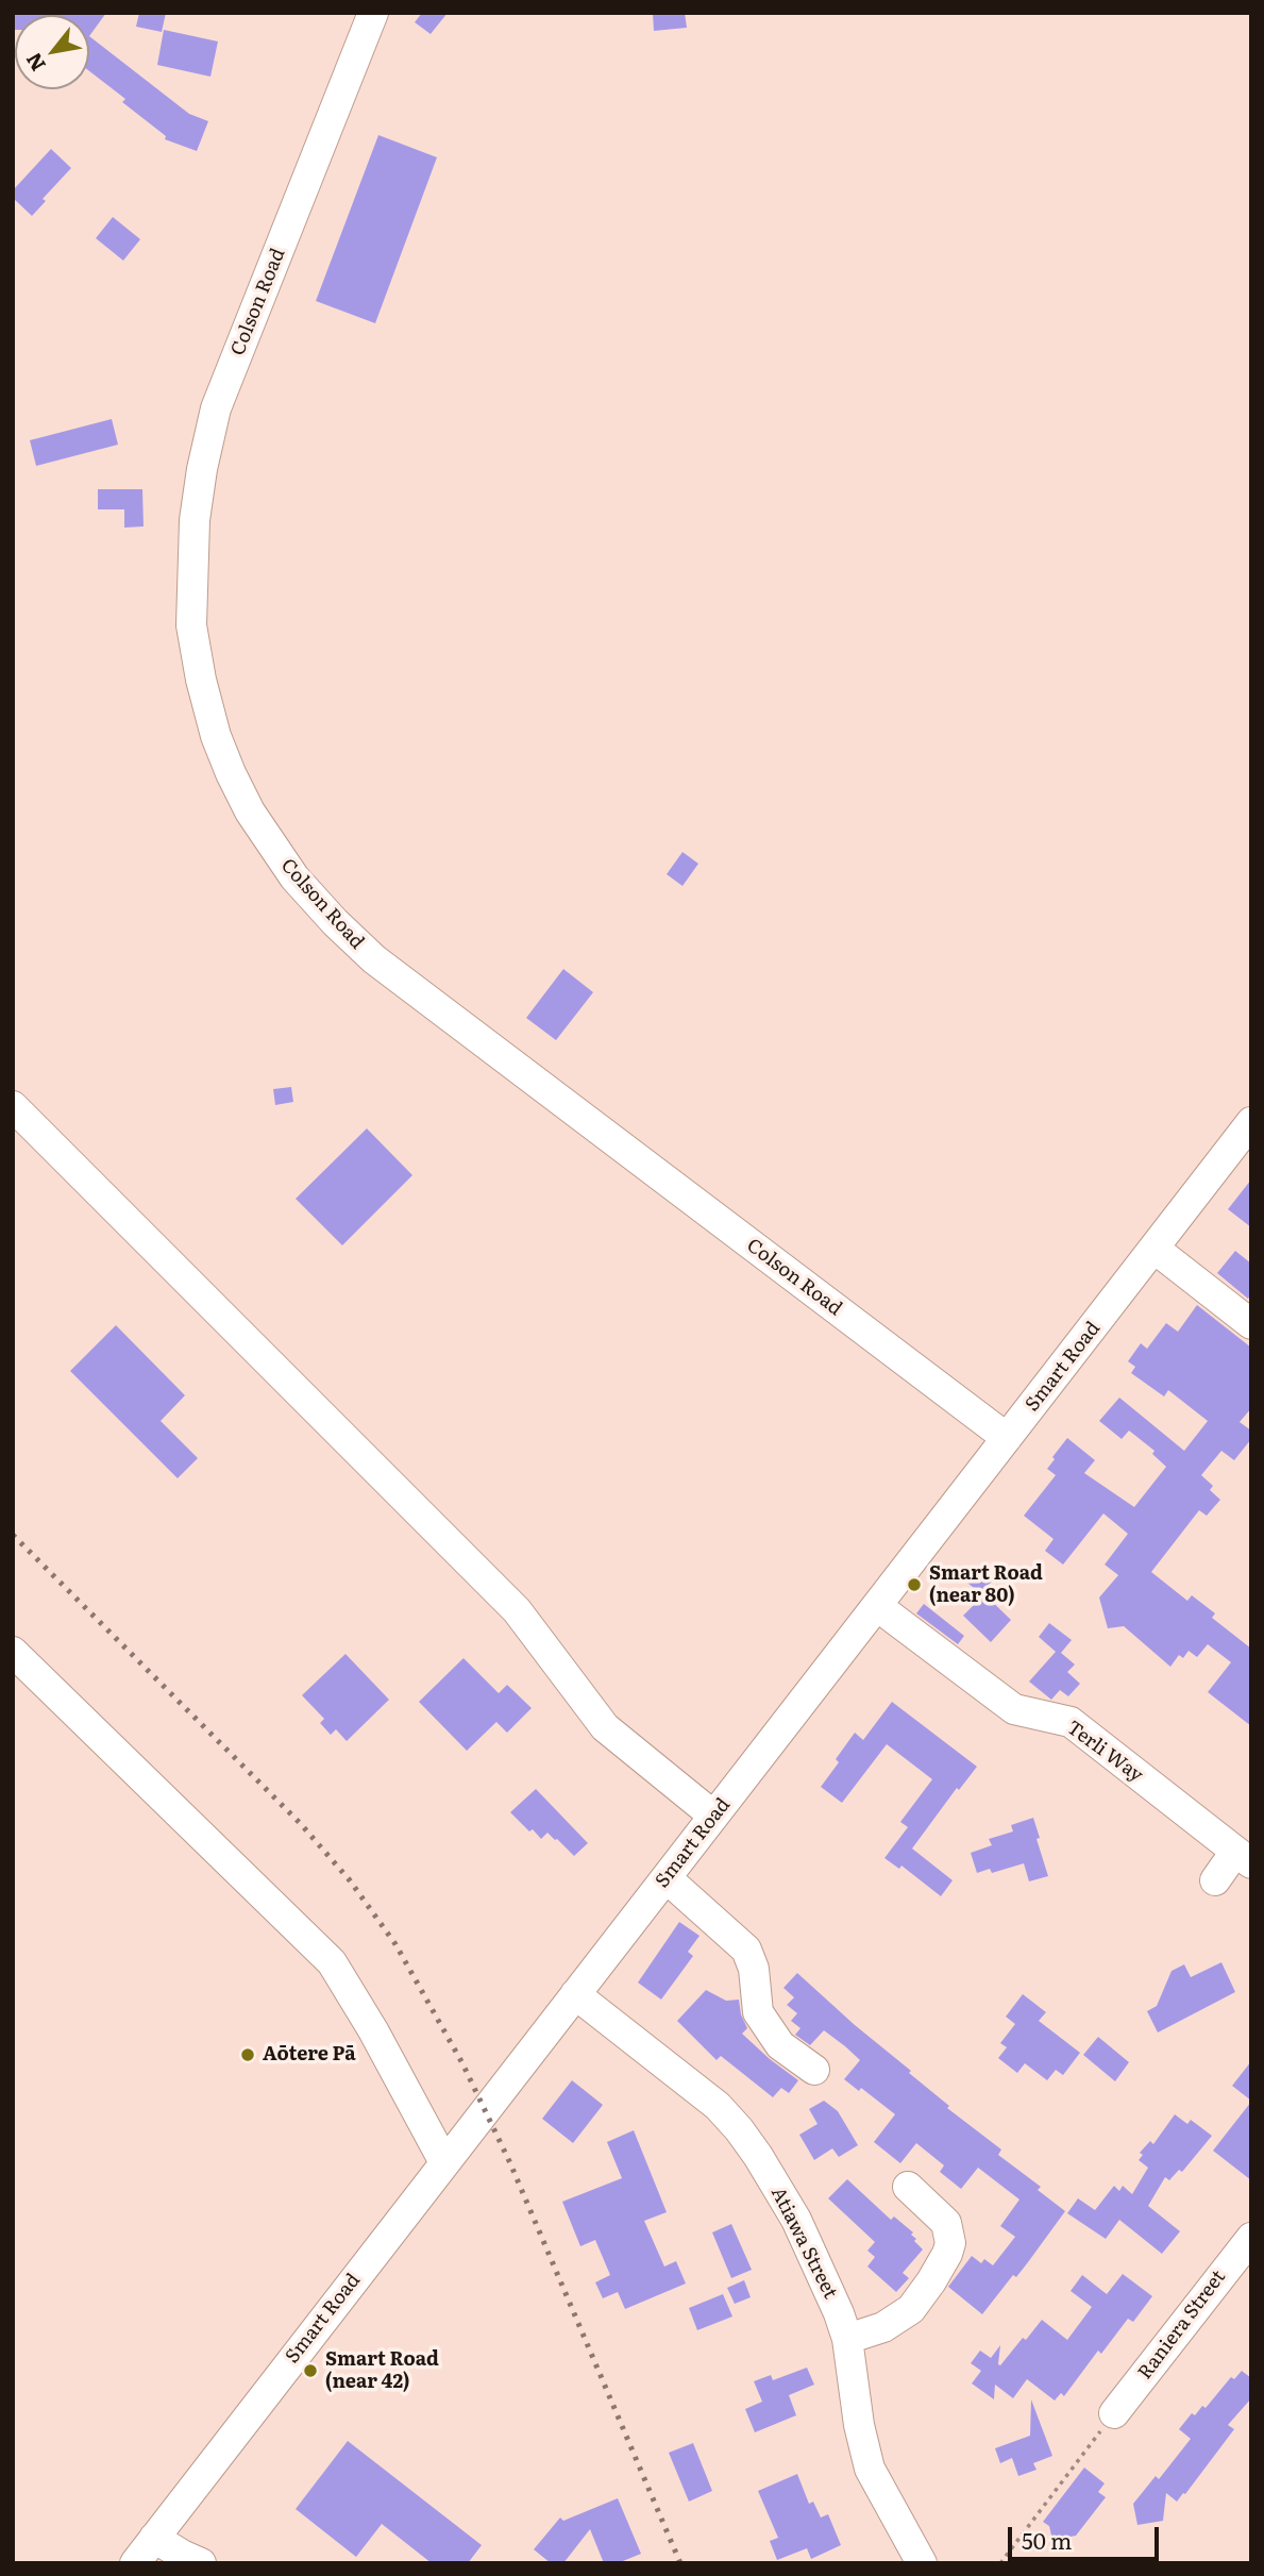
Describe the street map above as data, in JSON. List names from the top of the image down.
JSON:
{
  "streets": {
    "street": [
      "Colson Road",
      "Smart Road",
      "Terli Way",
      "Atiawa Street",
      "Raniera Street"
    ]
  },
  "crossings": [
    ["Colson Road", "Smart Road"],
    ["Smart Road", "Terli Way"],
    ["Smart Road", "Atiawa Street"]
  ],
  "places": ["Smart Road (near 80)", "Aōtere Pā", "Smart Road (near 42)"],
  "scale_bar": "50 m",
  "north": "bottom left"
}
